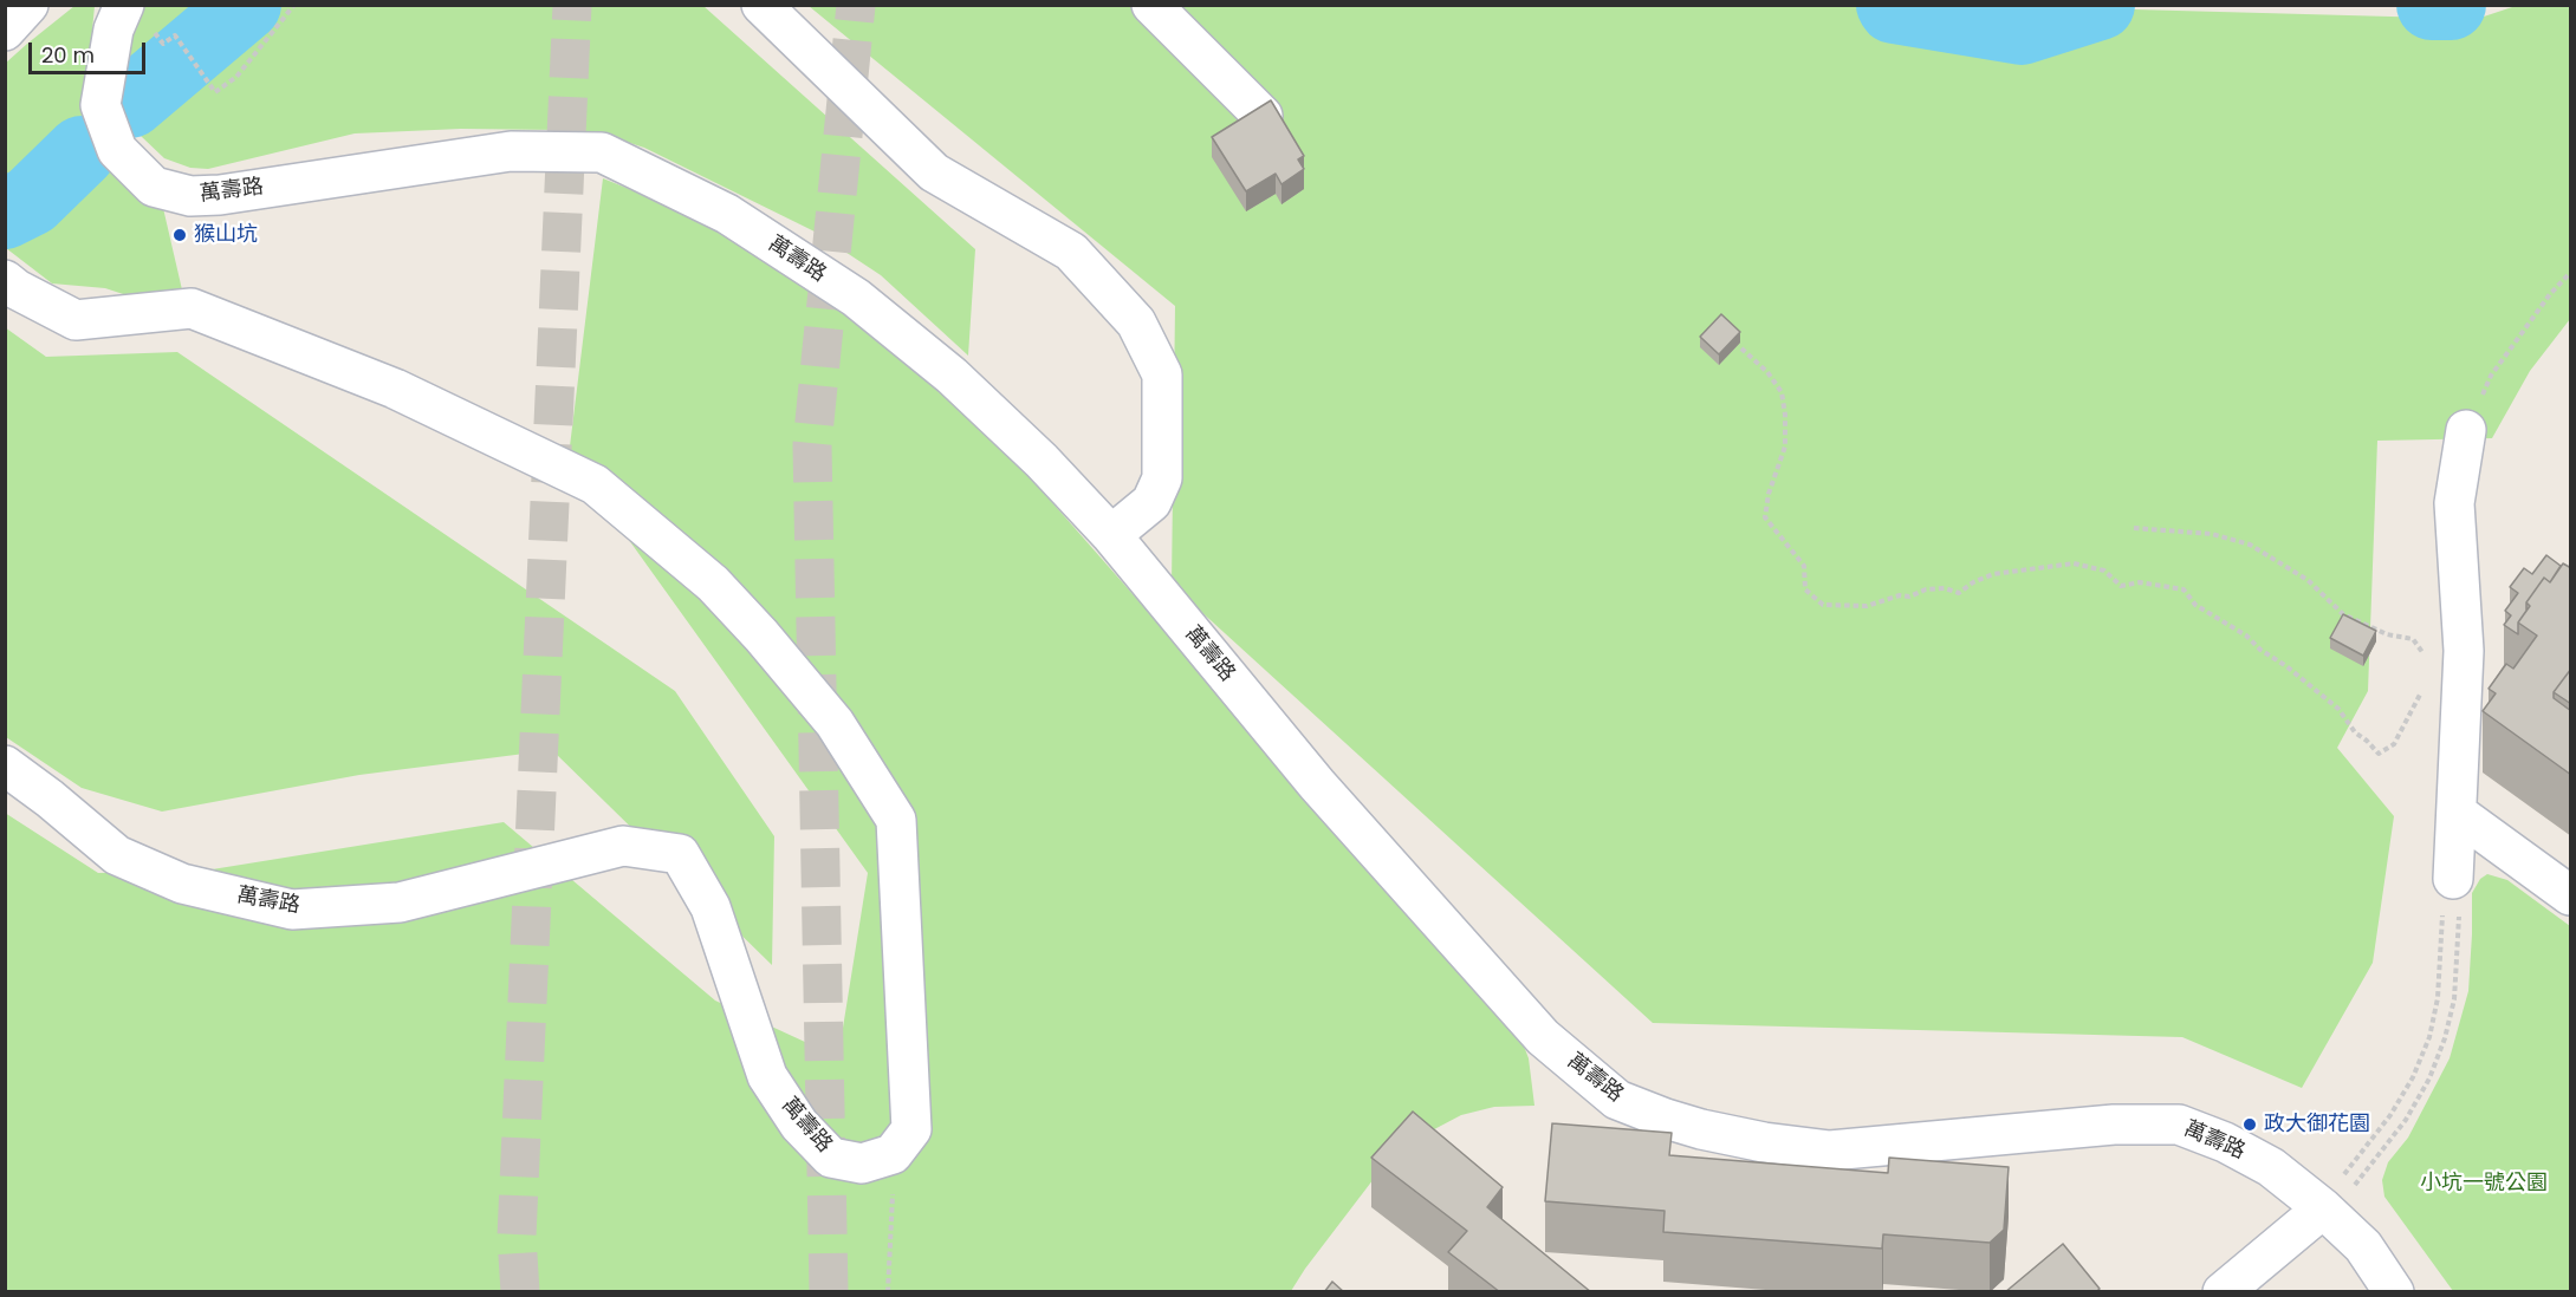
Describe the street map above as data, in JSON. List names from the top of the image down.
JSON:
{
  "streets": {
    "street": ["萬壽路"]
  },
  "parks": ["小坑一號公園"],
  "places": ["猴山坑", "政大御花園"],
  "scale_bar": "20 m"
}
